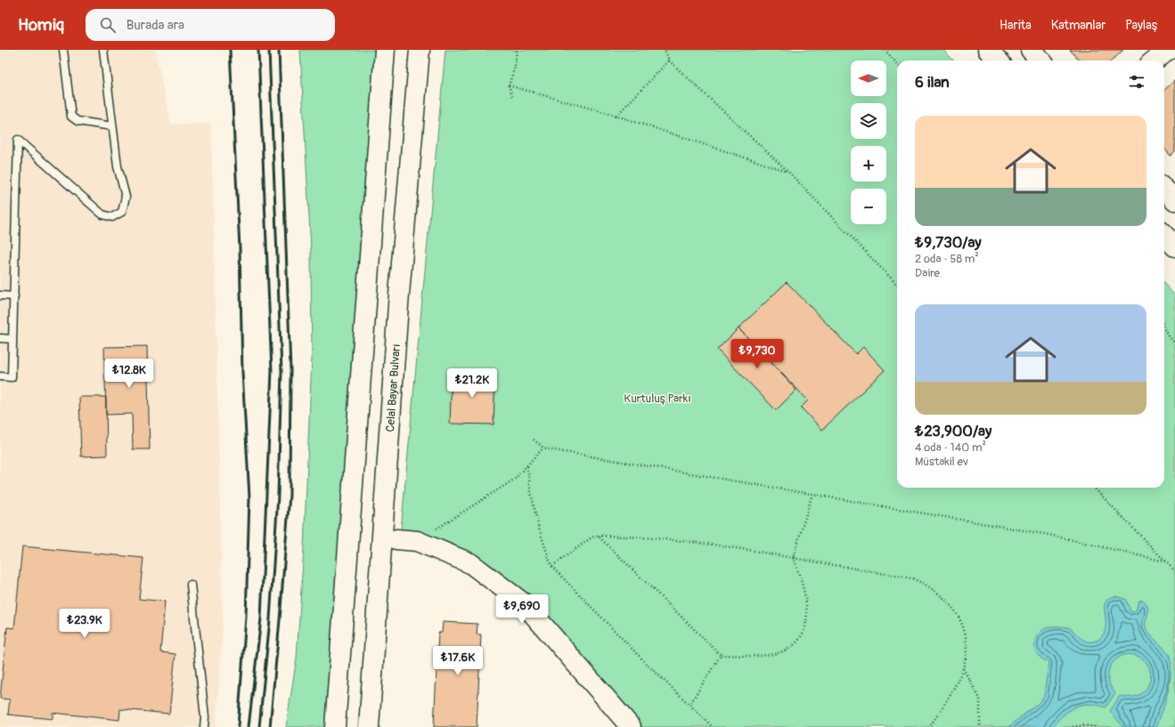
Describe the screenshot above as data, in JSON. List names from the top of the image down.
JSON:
{
  "streets": {
    "main road": ["Celal Bayar Bulvarı"]
  },
  "parks": ["Kurtuluş Parkı"],
  "north": "left",
  "page": {
    "header": "Homiq",
    "search": "Burada ara",
    "nav": ["Harita", "Katmanlar", "Paylaş"],
    "map_buttons": ["+", "−"],
    "heading": "6 ilan",
    "list": [
      {
        "name": "₺9,730/ay",
        "note": "2 oda · 58 m² · Daire"
      },
      {
        "name": "₺23,900/ay",
        "note": "4 oda · 140 m² · Müstakil ev"
      }
    ],
    "price": [
      "₺9,730",
      "₺12.8K",
      "₺21.2K",
      "₺9,690",
      "₺23.9K",
      "₺17.6K"
    ]
  }
}
